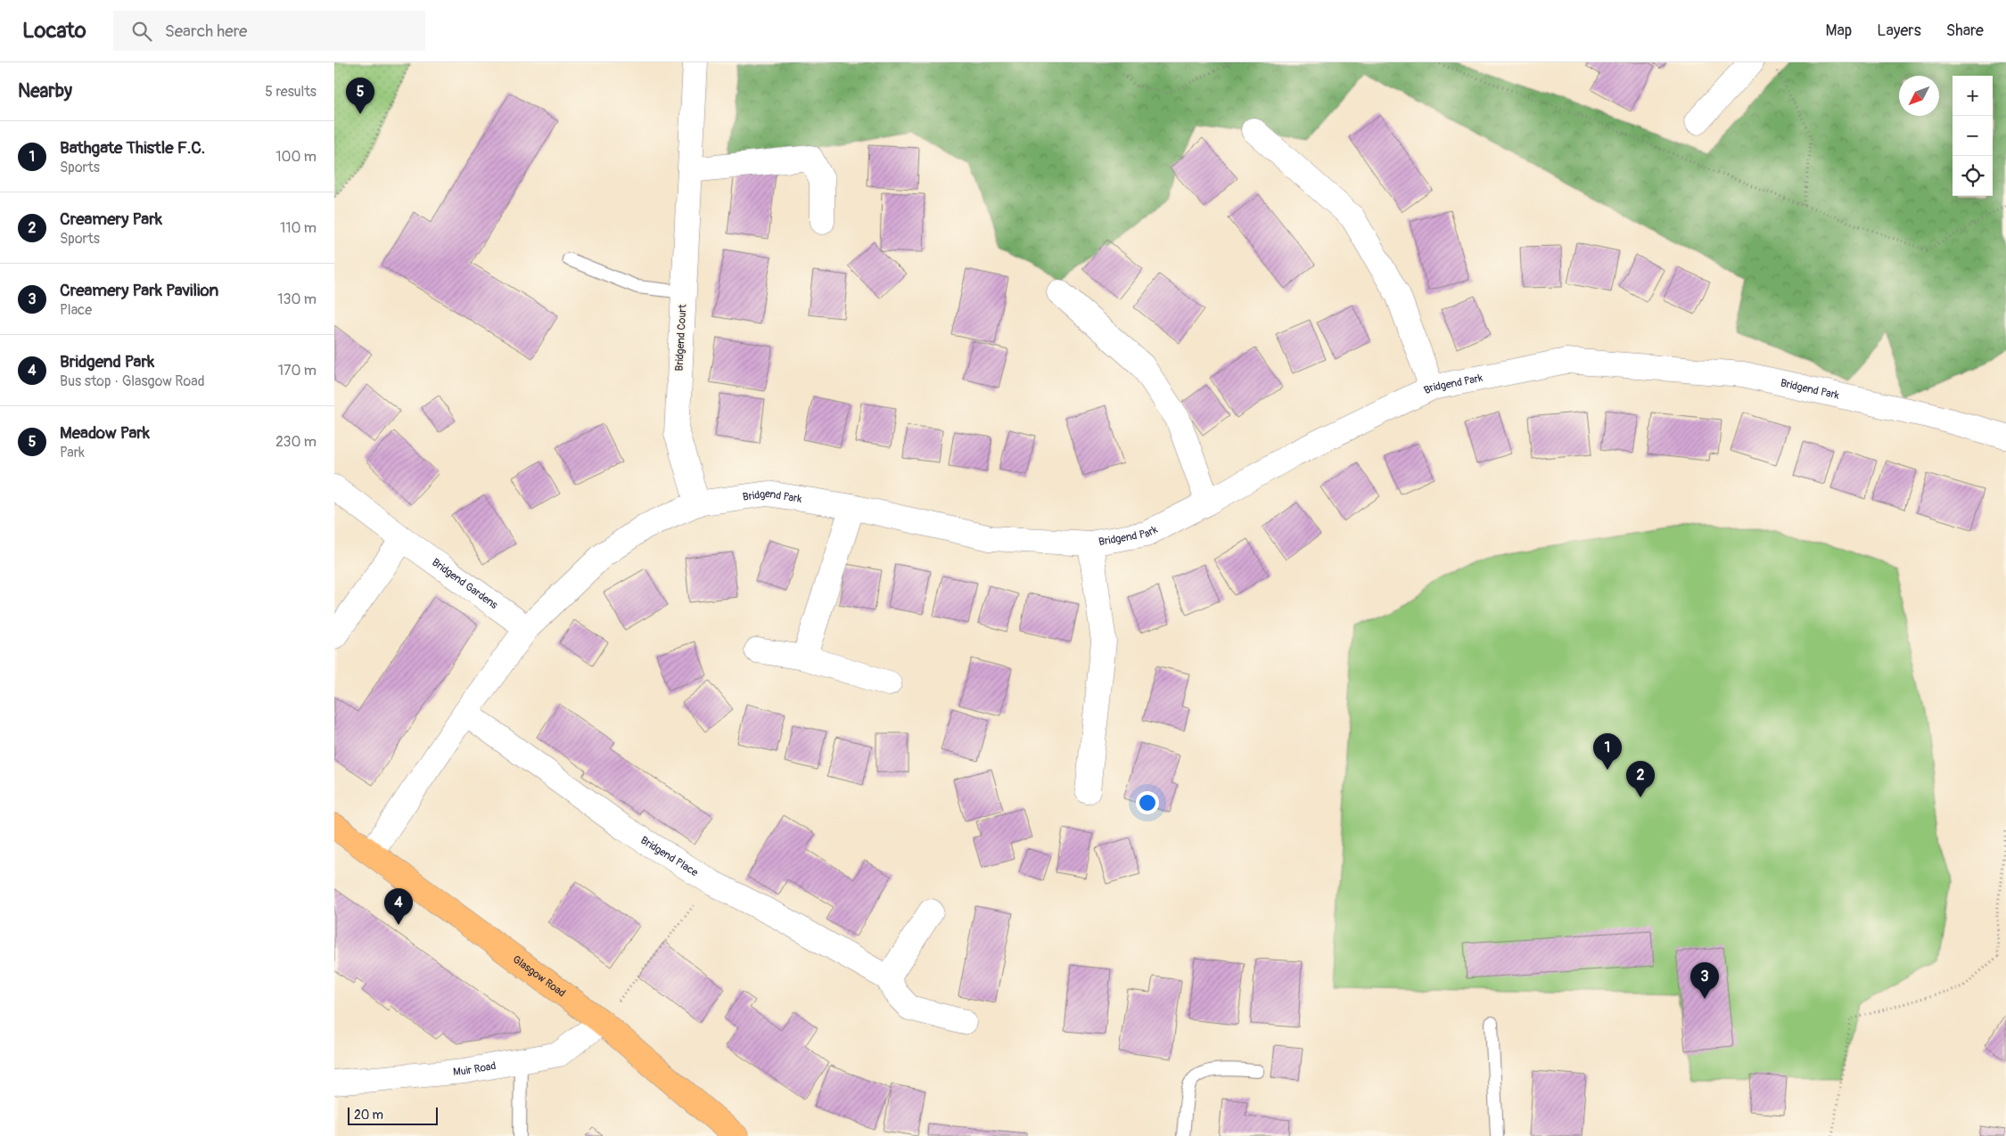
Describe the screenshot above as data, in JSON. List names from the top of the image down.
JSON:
{
  "streets": {
    "main road": ["Glasgow Road"],
    "street": [
      "Bridgend Court",
      "Bridgend Park",
      "Bridgend Gardens",
      "Bridgend Place",
      "Muir Road"
    ]
  },
  "crossings": [
    ["Bridgend Court", "Bridgend Park"],
    ["Bridgend Park", "Bridgend Gardens"],
    ["Bridgend Park", "Bridgend Place"],
    ["Bridgend Park", "Glasgow Road"],
    ["Glasgow Road", "Muir Road"]
  ],
  "scale_bar": "20 m",
  "north": "bottom left",
  "page": {
    "header": "Locato",
    "search": "Search here",
    "nav": ["Map", "Layers", "Share"],
    "heading": ["Nearby", "5 results"],
    "map_buttons": ["+", "−"],
    "pins": [
      "5",
      "1",
      "2",
      "4",
      "3"
    ],
    "list": [
      {
        "mark": "1",
        "name": "Bathgate Thistle F.C.",
        "note": "Sports",
        "value": "100 m"
      },
      {
        "mark": "2",
        "name": "Creamery Park",
        "note": "Sports",
        "value": "110 m"
      },
      {
        "mark": "3",
        "name": "Creamery Park Pavilion",
        "note": "Place",
        "value": "130 m"
      },
      {
        "mark": "4",
        "name": "Bridgend Park",
        "note": "Bus stop · Glasgow Road",
        "value": "170 m"
      },
      {
        "mark": "5",
        "name": "Meadow Park",
        "note": "Park",
        "value": "230 m"
      }
    ],
    "scale": "20 m"
  }
}
